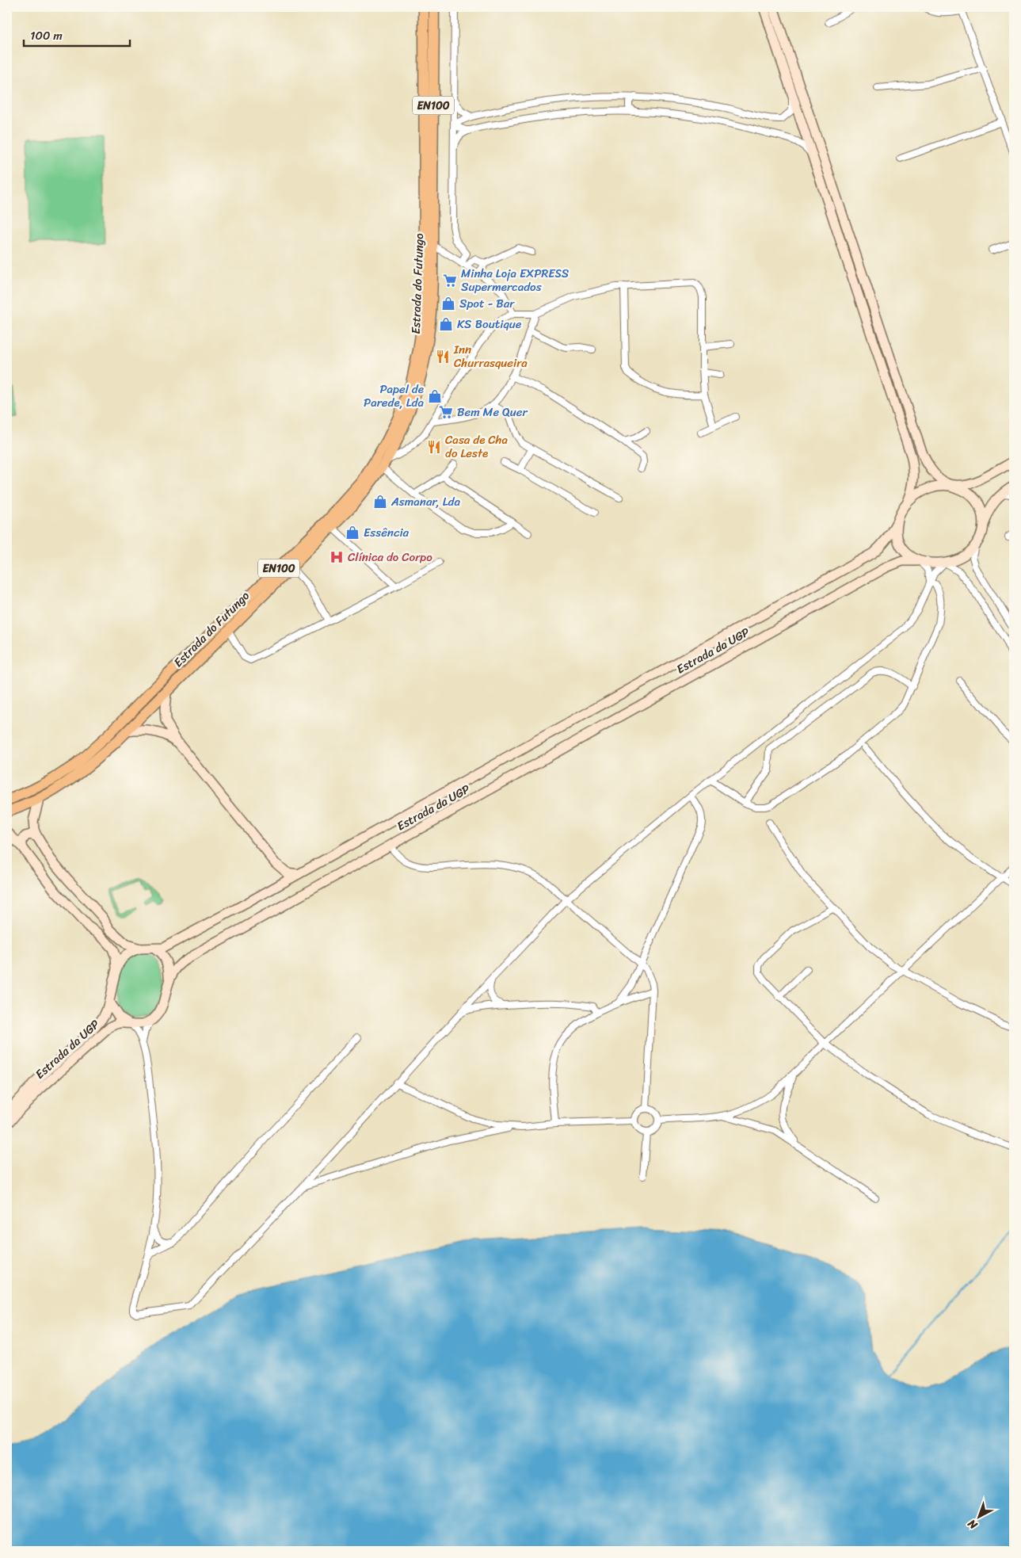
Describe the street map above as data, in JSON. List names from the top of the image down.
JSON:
{
  "streets": {
    "main road": ["EN100", "Estrada do Futungo", "Estrada da UGP"]
  },
  "places": {
    "supermarket": ["Minha Loja EXPRESS Supermercados", "Bem Me Quer"],
    "shop": [
      "Spot - Bar",
      "KS Boutique",
      "Papel de Parede, Lda",
      "Asmanar, Lda",
      "Essência"
    ],
    "restaurant": ["Inn Churrasqueira", "Casa de Cha do Leste"],
    "hospital": ["Clínica do Corpo"]
  },
  "scale_bar": "100 m",
  "north": "bottom left"
}
